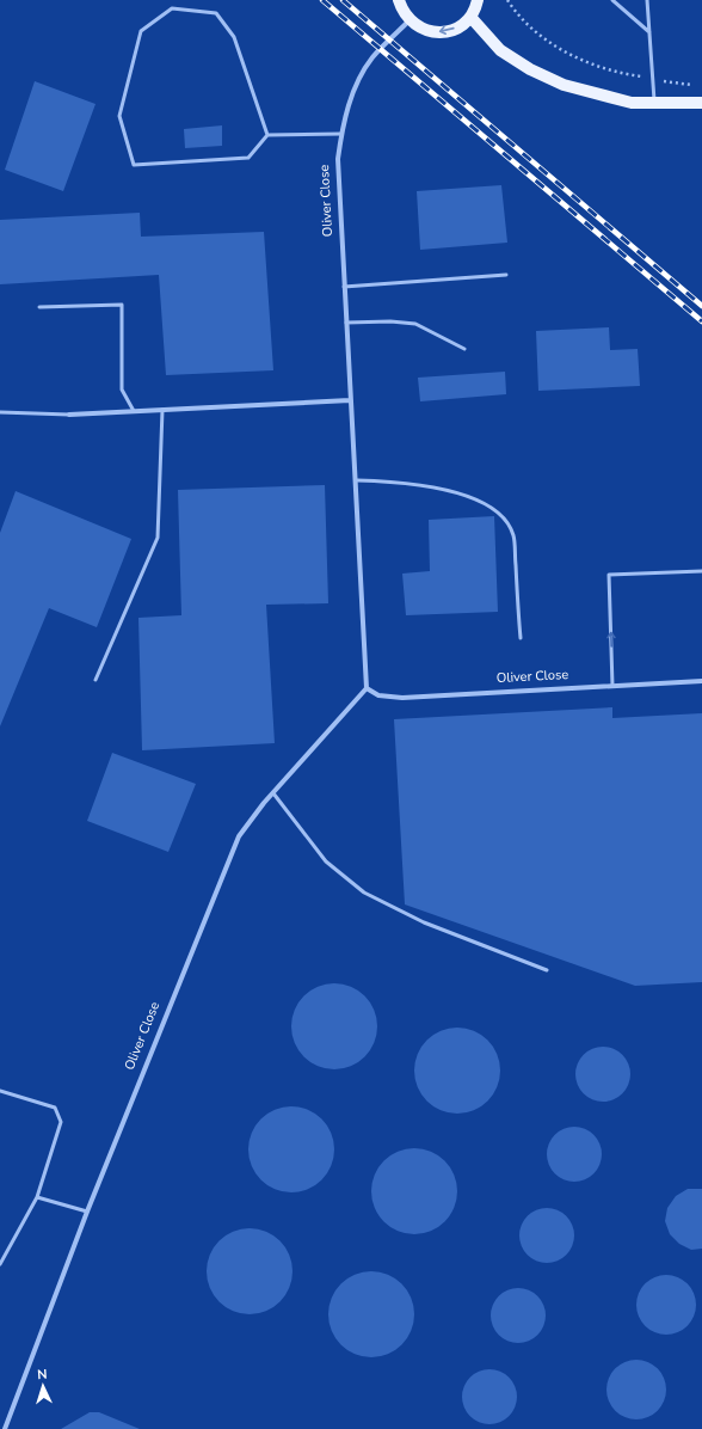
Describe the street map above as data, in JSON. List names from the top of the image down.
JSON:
{
  "streets": {
    "street": ["Oliver Close"]
  },
  "north": "top"
}
